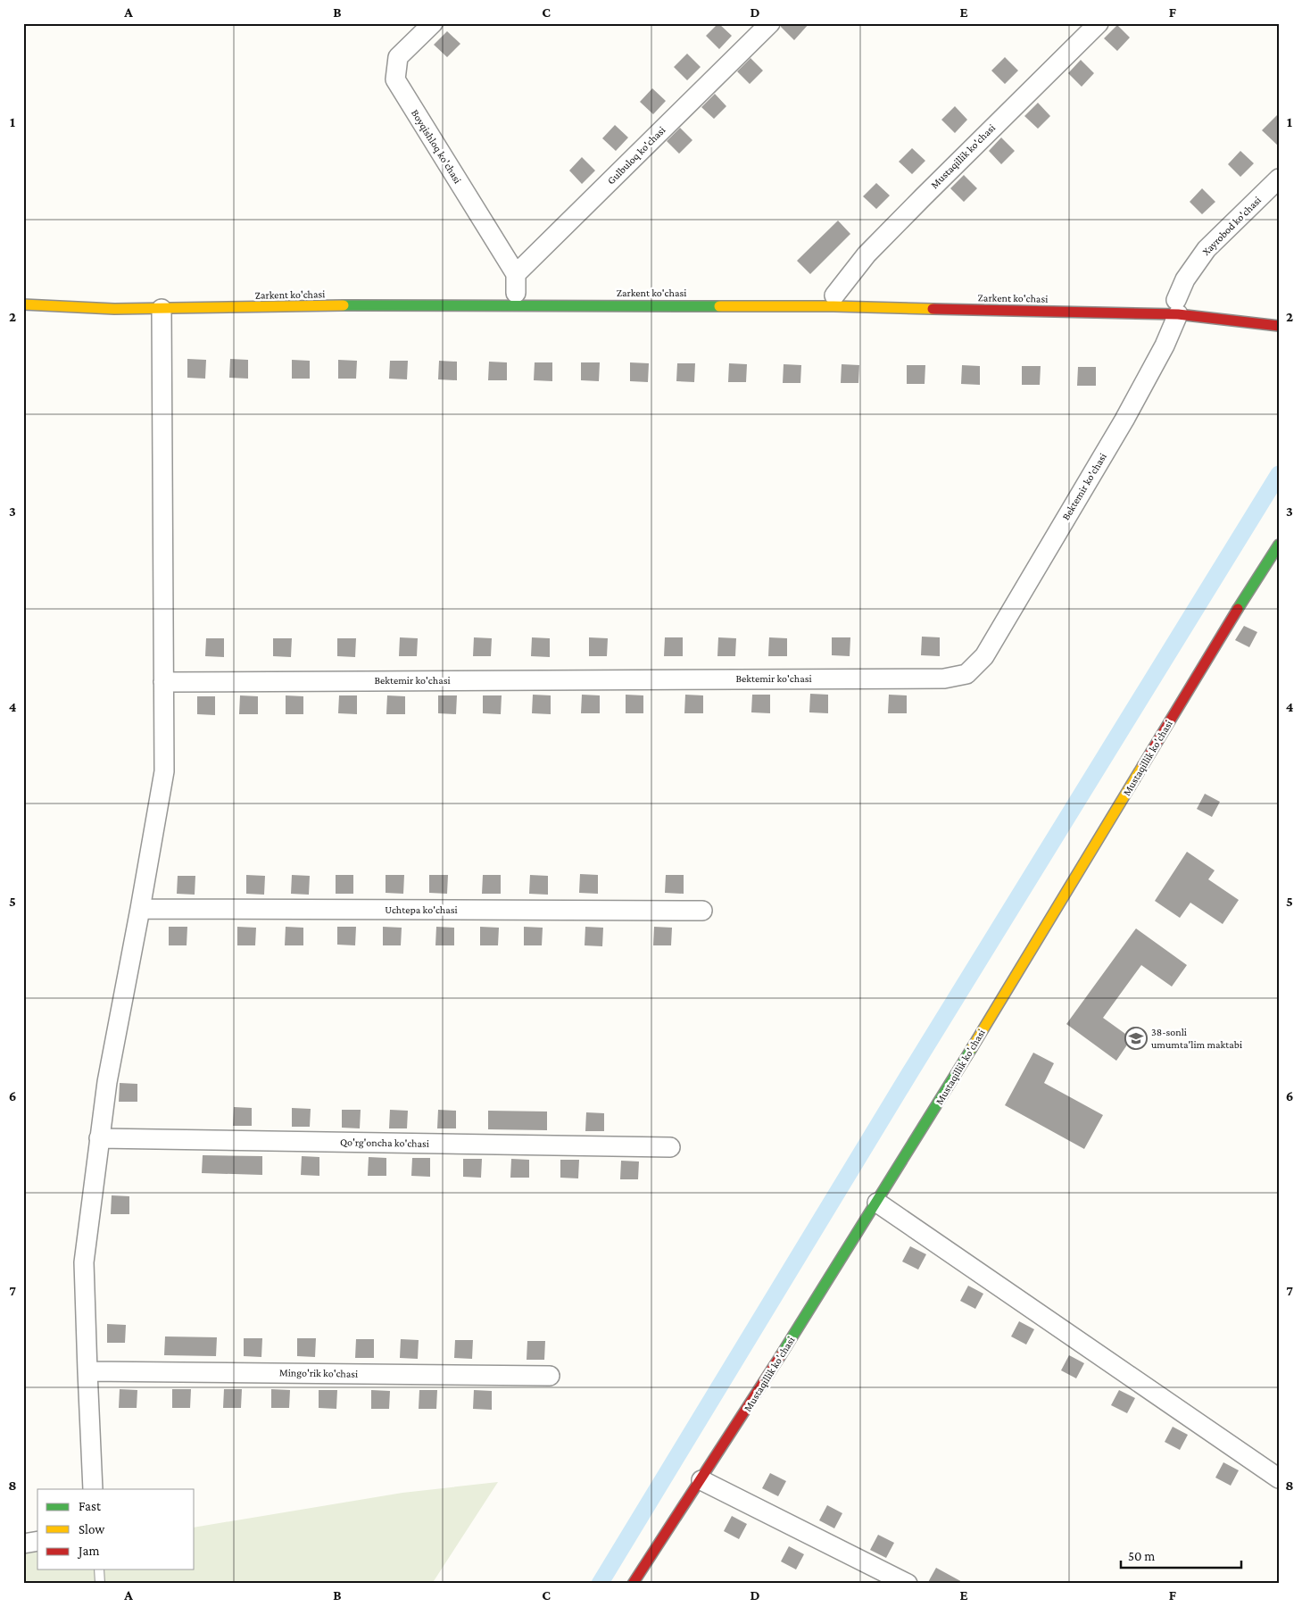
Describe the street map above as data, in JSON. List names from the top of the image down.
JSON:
{
  "streets": {
    "main road": ["Mustaqillik ko'chasi", "Zarkent ko'chasi"],
    "street": [
      "Boyqishloq ko'chasi",
      "Gulbuloq ko'chasi",
      "Xayrobod ko'chasi",
      "Bektemir ko'chasi",
      "Uchtepa ko'chasi",
      "Qo'rg'oncha ko'chasi",
      "Mingo'rik ko'chasi"
    ]
  },
  "crossings": [
    ["Boyqishloq ko'chasi", "Gulbuloq ko'chasi"],
    ["Xayrobod ko'chasi", "Zarkent ko'chasi"],
    ["Xayrobod ko'chasi", "Bektemir ko'chasi"],
    ["Zarkent ko'chasi", "Bektemir ko'chasi"]
  ],
  "places": {
    "school or university": ["38-sonli umumta'lim maktabi"]
  },
  "legend": ["Fast", "Slow", "Jam"],
  "scale_bar": "50 m",
  "grid": {
    "columns": [
      "A",
      "B",
      "C",
      "D",
      "E",
      "F"
    ],
    "rows": [
      "1",
      "2",
      "3",
      "4",
      "5",
      "6",
      "7",
      "8"
    ]
  }
}
